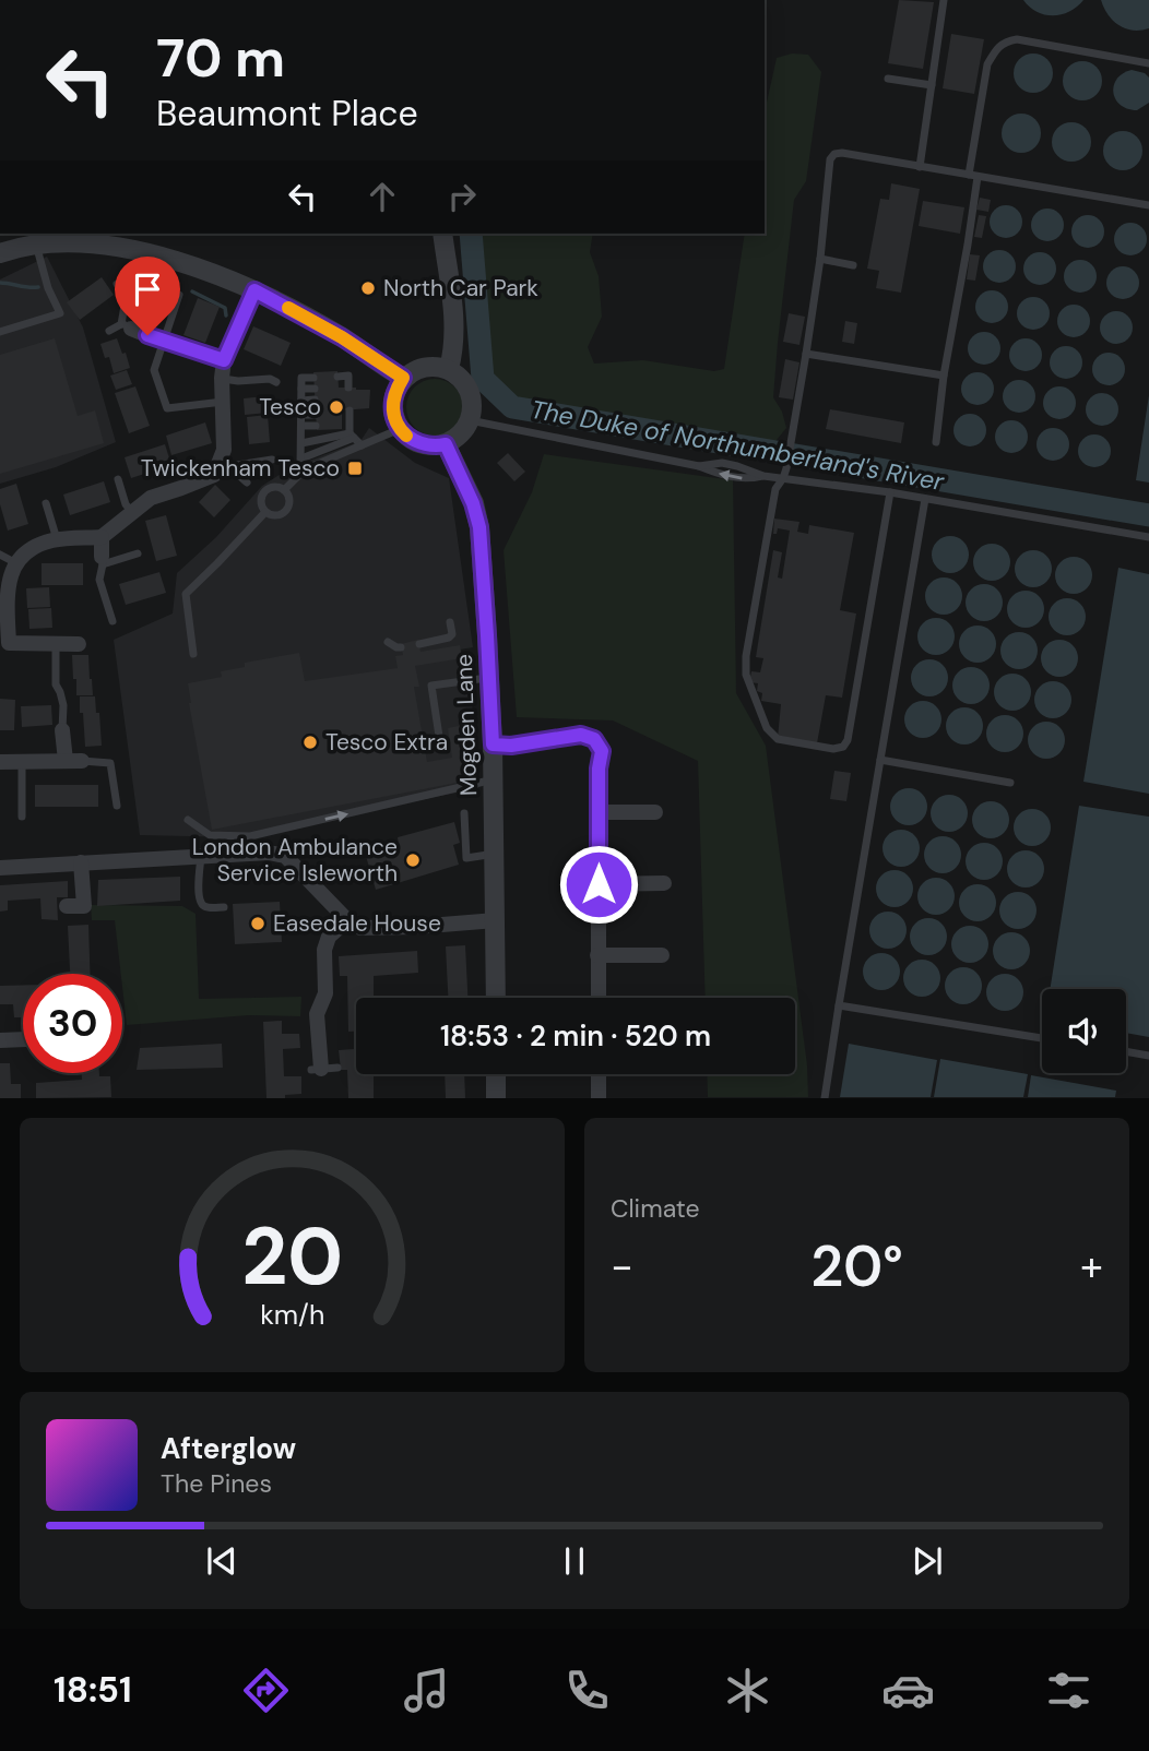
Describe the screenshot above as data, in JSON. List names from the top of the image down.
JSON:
{
  "streets": {
    "street": ["Mogden Lane"]
  },
  "water": ["The Duke of Northumberland's River"],
  "places": {
    "other": [
      "North Car Park",
      "Tesco",
      "Tesco Extra",
      "London Ambulance Service Isleworth",
      "Easedale House"
    ],
    "transit": ["Twickenham Tesco"]
  },
  "page": {
    "turn": ["70 m", "Beaumont Place"],
    "limit": "30",
    "trip": "18:53 · 2 min · 520 m",
    "tile": "Climate",
    "heat": ["−", "20°", "+"],
    "song": ["Afterglow", "The Pines"],
    "tabs": "18:51",
    "gauge": ["20", "km/h"]
  }
}
